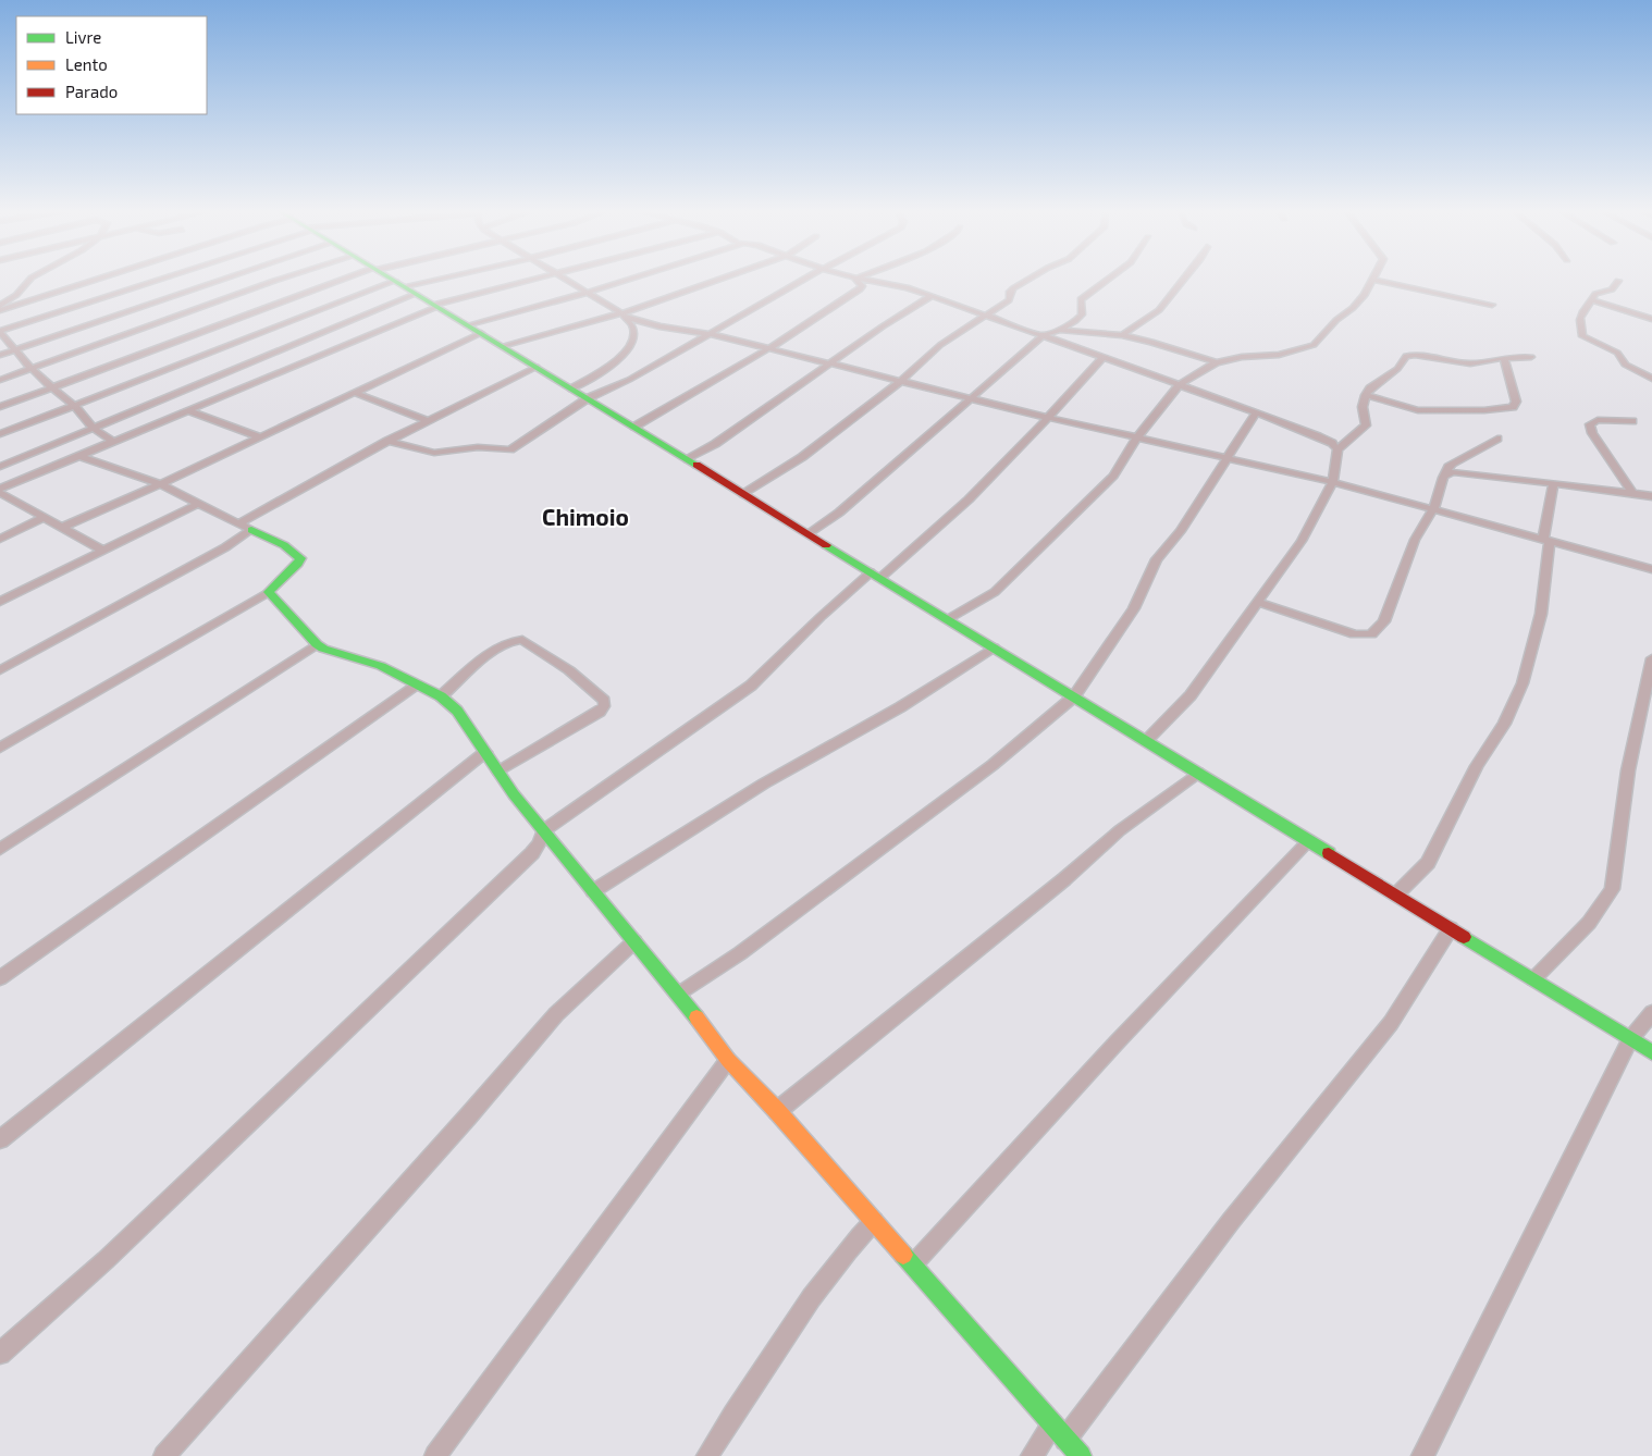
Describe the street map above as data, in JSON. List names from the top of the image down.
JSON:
{
  "districts": ["Chimoio"],
  "legend": ["Livre", "Lento", "Parado"]
}
